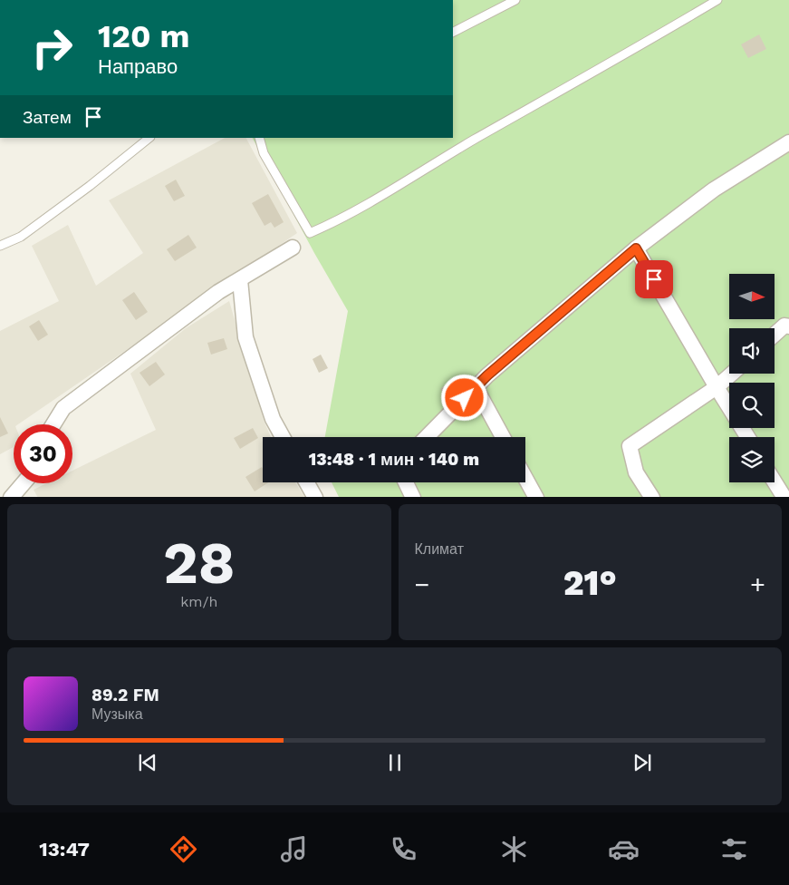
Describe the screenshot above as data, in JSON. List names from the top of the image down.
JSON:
{
  "north": "right",
  "page": {
    "turn": ["120 m", "Направо"],
    "then": "Затем",
    "limit": "30",
    "trip": "13:48 · 1 мин · 140 m",
    "tile": [
      ["28", "km/h"],
      "Климат"
    ],
    "heat": ["−", "21°", "+"],
    "song": ["89.2 FM", "Музыка"],
    "tabs": "13:47"
  }
}
